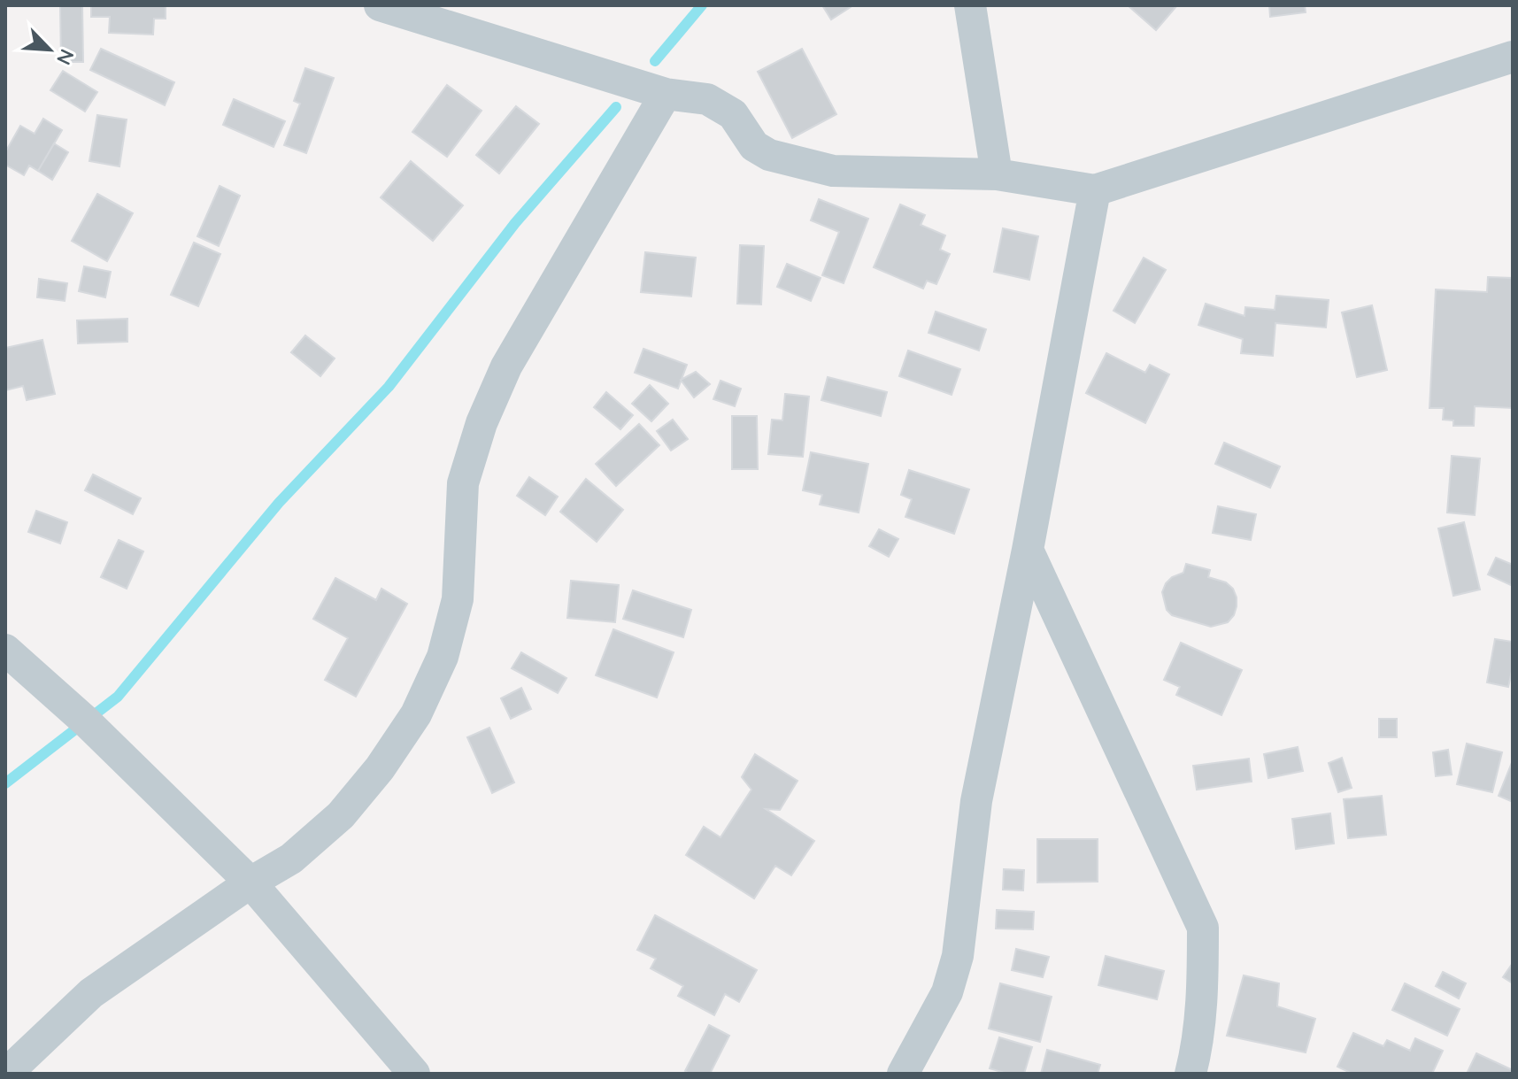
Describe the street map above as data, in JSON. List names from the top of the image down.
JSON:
{
  "north": "bottom right"
}
